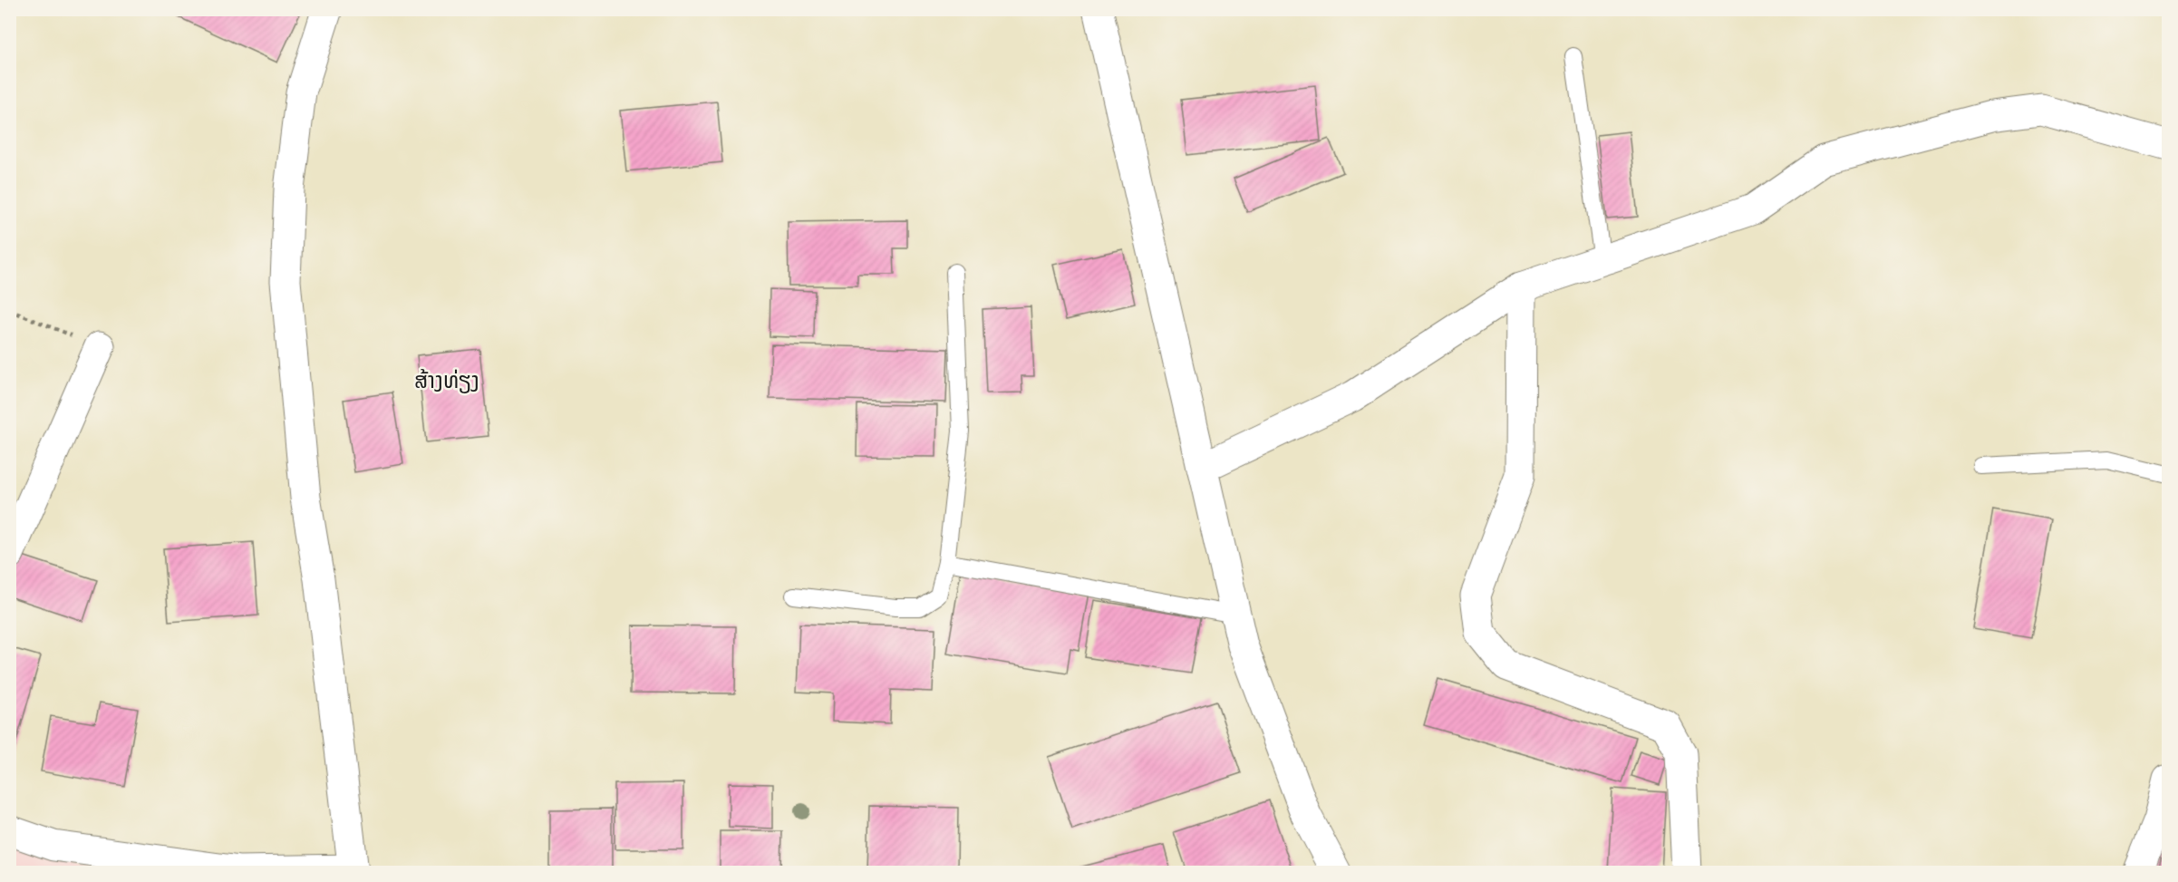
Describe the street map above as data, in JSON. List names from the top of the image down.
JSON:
{
  "districts": ["ສ້າງທ່ຽງ"]
}
